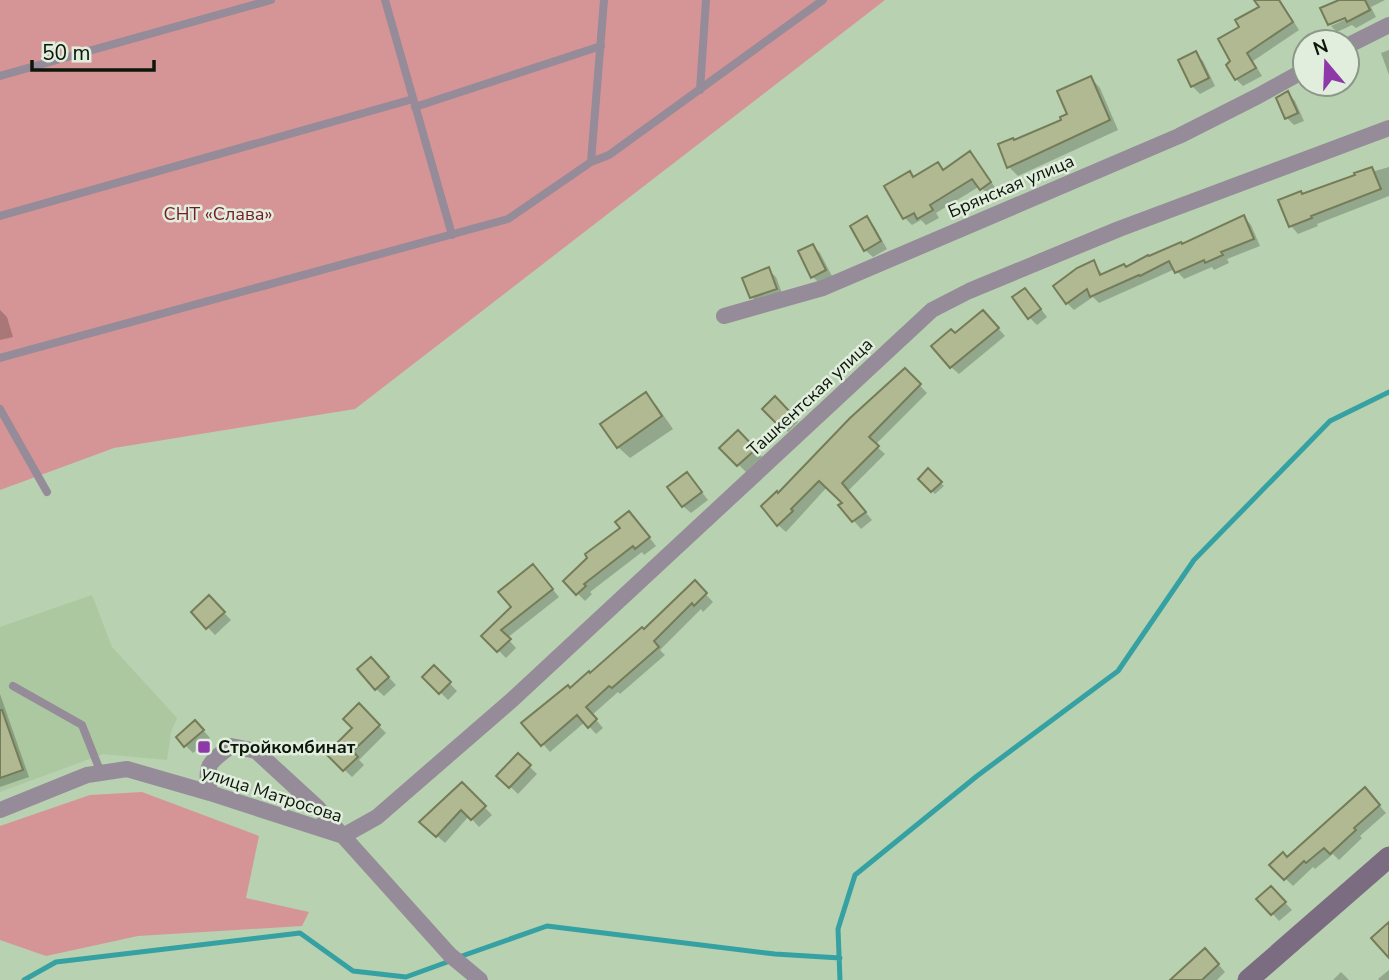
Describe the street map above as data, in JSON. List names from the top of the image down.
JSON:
{
  "streets": {
    "street": ["Брянская улица", "Ташкентская улица", "улица Матросова"]
  },
  "crossings": [
    ["Ташкентская улица", "улица Матросова"]
  ],
  "parks": ["СНТ «Слава»"],
  "places": {
    "transit": ["Стройкомбинат"]
  },
  "scale_bar": "50 m",
  "north": "top"
}
